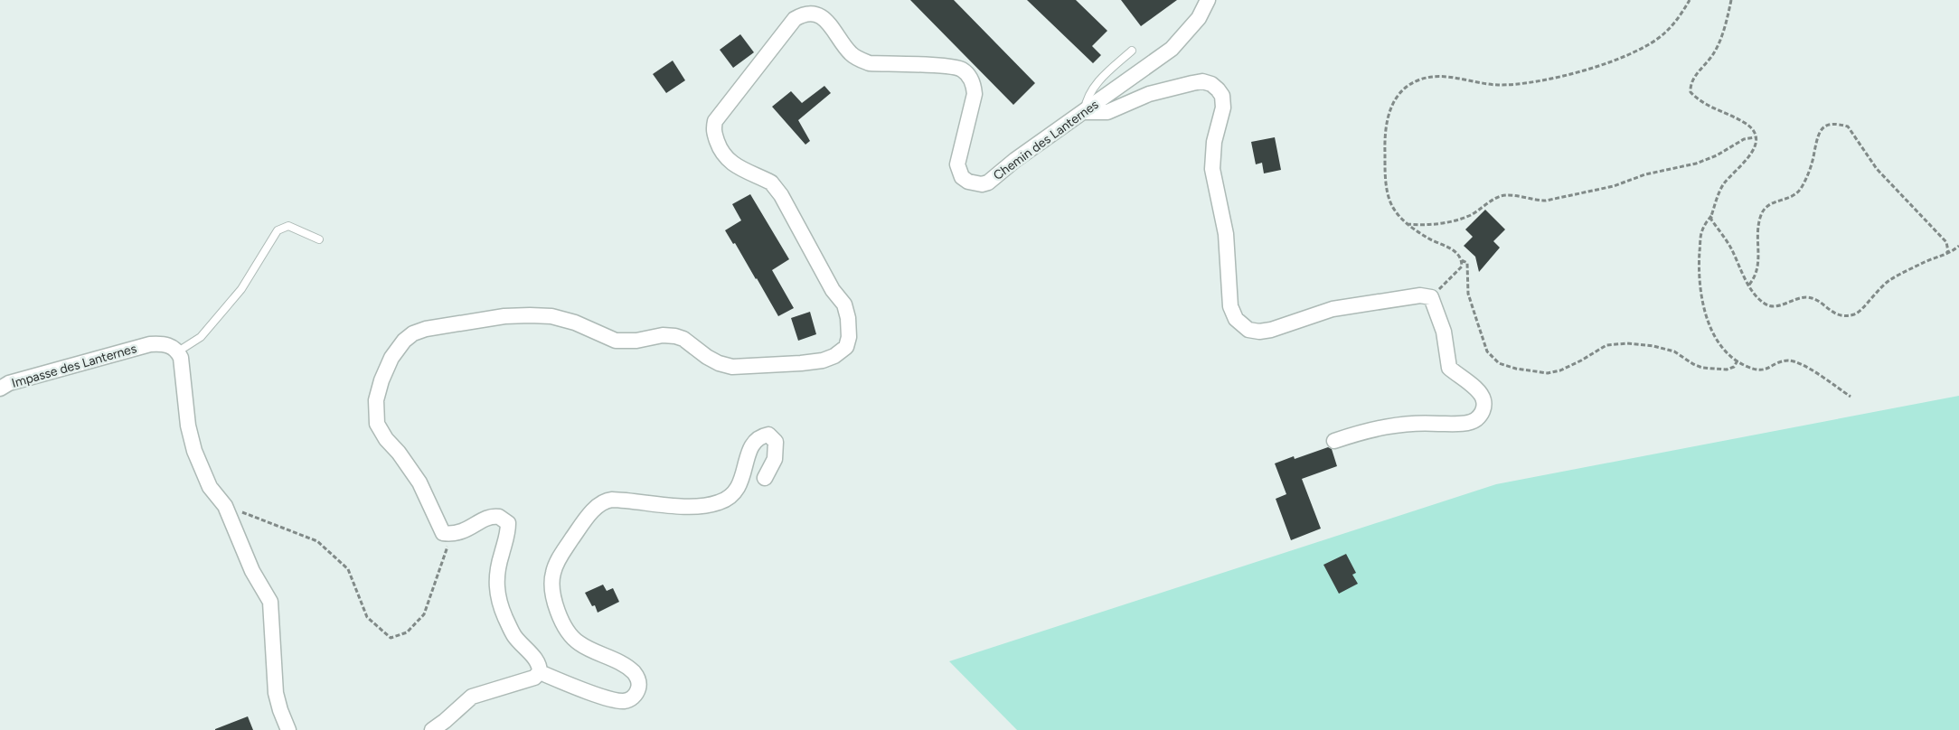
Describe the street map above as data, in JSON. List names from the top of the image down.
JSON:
{
  "streets": {
    "street": ["Chemin des Lanternes", "Impasse des Lanternes"]
  }
}
